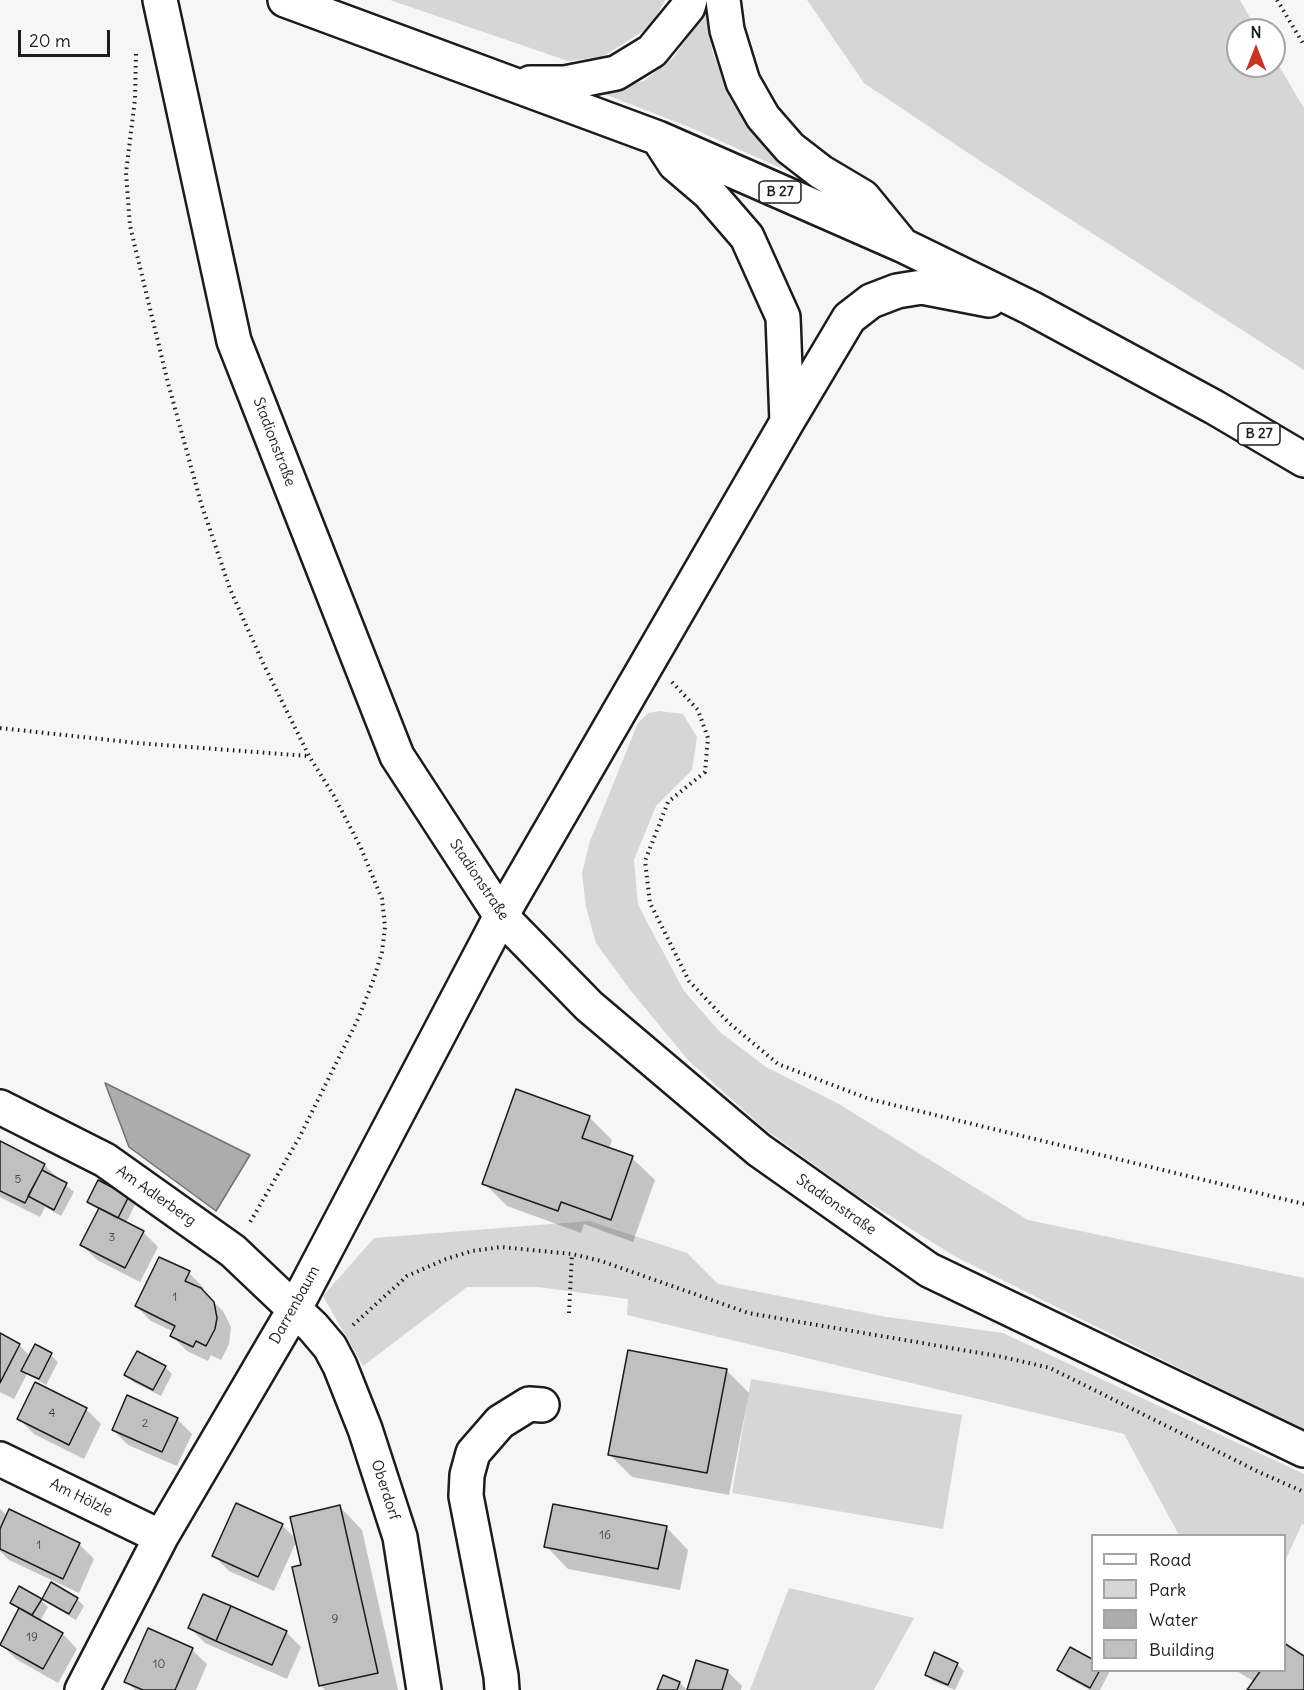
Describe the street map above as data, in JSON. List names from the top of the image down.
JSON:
{
  "streets": {
    "street": [
      "B 27",
      "Stadionstraße",
      "Am Adlerberg",
      "Darrenbaum",
      "Oberdorf",
      "Am Hölzle"
    ]
  },
  "crossings": [
    ["B 27", "Darrenbaum"],
    ["Stadionstraße", "Darrenbaum"],
    ["Am Adlerberg", "Darrenbaum"],
    ["Am Adlerberg", "Oberdorf"],
    ["Darrenbaum", "Oberdorf"],
    ["Darrenbaum", "Am Hölzle"]
  ],
  "house_numbers": [
    "5",
    "3",
    "1",
    "4",
    "2",
    "16",
    "1",
    "9",
    "19",
    "10"
  ],
  "legend": [
    "Road",
    "Park",
    "Water",
    "Building"
  ],
  "scale_bar": "20 m",
  "north": "top"
}
